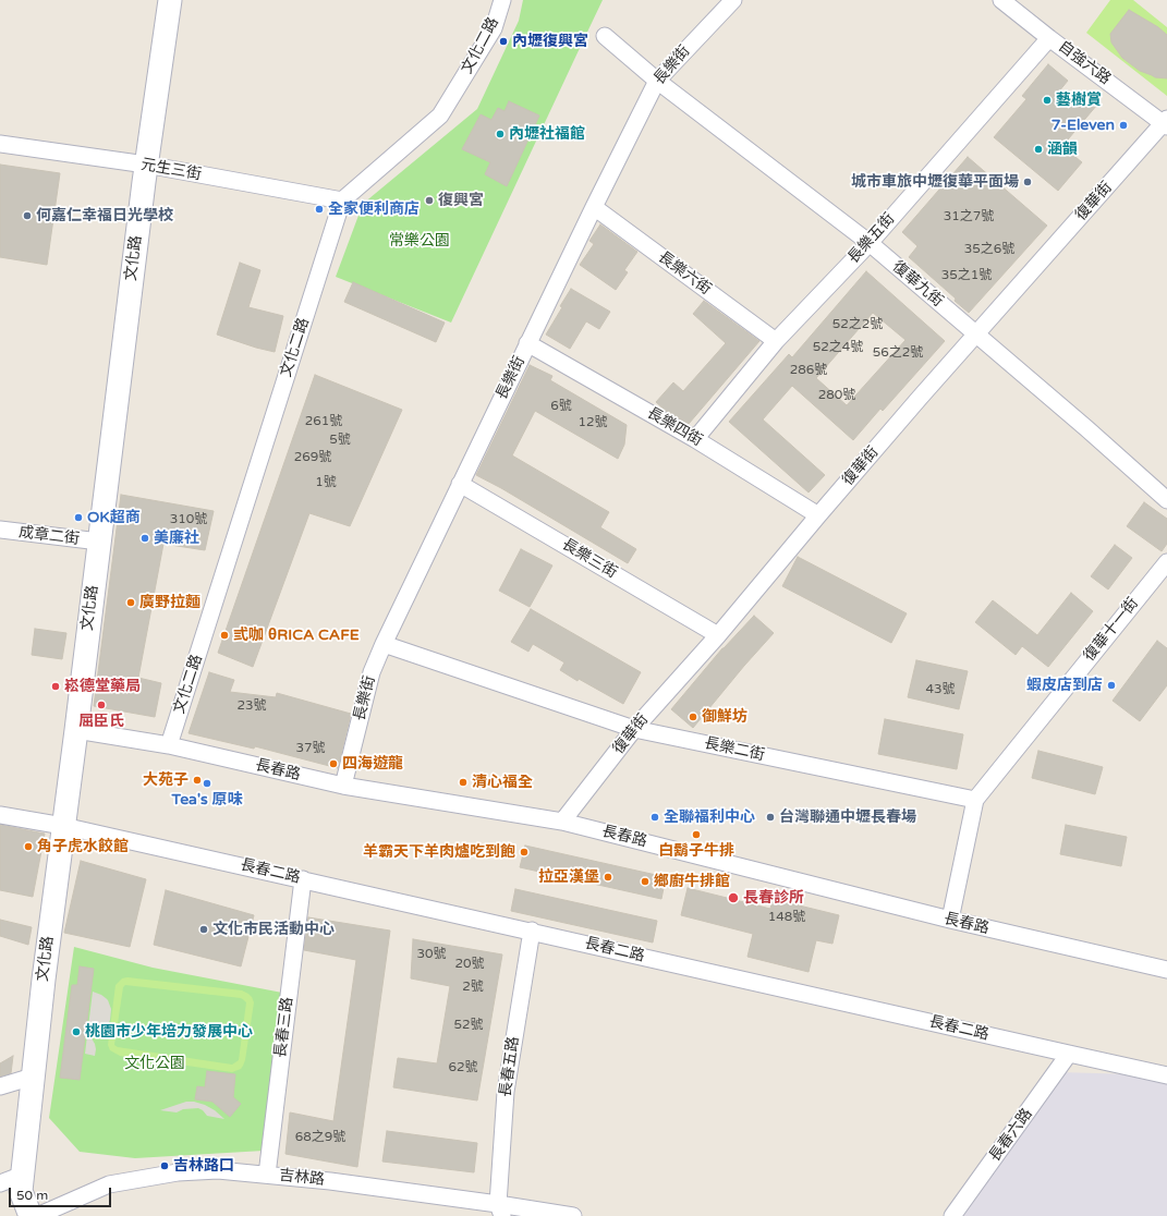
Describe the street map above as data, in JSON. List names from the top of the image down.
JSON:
{
  "streets": {
    "street": [
      "文化二路",
      "自強六路",
      "長樂街",
      "元生三街",
      "復華街",
      "長樂五街",
      "文化路",
      "長樂六街",
      "復華九街",
      "長樂四街",
      "成章二街",
      "長樂三街",
      "復華十一街",
      "長樂二街",
      "長春路",
      "長春二路",
      "長春三路",
      "長春五路",
      "長春六路",
      "吉林路"
    ]
  },
  "crossings": [
    ["文化二路", "元生三街"],
    ["文化二路", "長春路"],
    ["自強六路", "復華街"],
    ["自強六路", "長樂五街"],
    ["長樂街", "長樂六街"],
    ["長樂街", "復華九街"],
    ["長樂街", "長樂四街"],
    ["長樂街", "長樂三街"],
    ["長樂街", "長樂二街"],
    ["長樂街", "長春路"],
    ["元生三街", "文化路"],
    ["復華街", "復華九街"],
    ["復華街", "長樂四街"],
    ["復華街", "長樂三街"],
    ["復華街", "長樂二街"],
    ["復華街", "長春路"],
    ["長樂五街", "長樂六街"],
    ["長樂五街", "復華九街"],
    ["長樂五街", "長樂四街"],
    ["文化路", "成章二街"],
    ["文化路", "長春路"],
    ["文化路", "長春二路"],
    ["復華十一街", "長樂二街"],
    ["長春二路", "長春三路"],
    ["長春二路", "長春五路"],
    ["長春二路", "長春六路"],
    ["長春三路", "吉林路"],
    ["長春五路", "吉林路"]
  ],
  "parks": ["常樂公園", "文化公園"],
  "places": [
    "內壢復興宮",
    "藝樹賞",
    "7-Eleven",
    "內壢社福館",
    "涵韻",
    "城市車旅中壢復華平面場",
    "復興宮",
    "全家便利商店",
    "何嘉仁幸福日光學校",
    "OK超商",
    "美廉社",
    "廣野拉麵",
    "弎咖 θRICA CAFE",
    "蝦皮店到店",
    "崧德堂藥局",
    "屈臣氏",
    "御鮮坊",
    "四海遊龍",
    "大苑子",
    "清心福全",
    "Tea's 原味",
    "全聯福利中心",
    "台灣聯通中壢長春場",
    "白鬍子牛排",
    "角子虎水餃館",
    "羊霸天下羊肉爐吃到飽",
    "拉亞漢堡",
    "鄉廚牛排館",
    "長春診所",
    "文化市民活動中心",
    "桃園市少年培力發展中心",
    "吉林路口"
  ],
  "house_numbers": [
    "31之7號",
    "35之6號",
    "35之1號",
    "52之2號",
    "52之4號",
    "56之2號",
    "286號",
    "280號",
    "6號",
    "261號",
    "12號",
    "5號",
    "269號",
    "1號",
    "310號",
    "43號",
    "23號",
    "37號",
    "148號",
    "30號",
    "20號",
    "2號",
    "52號",
    "62號",
    "68之9號"
  ],
  "scale_bar": "50 m"
}
